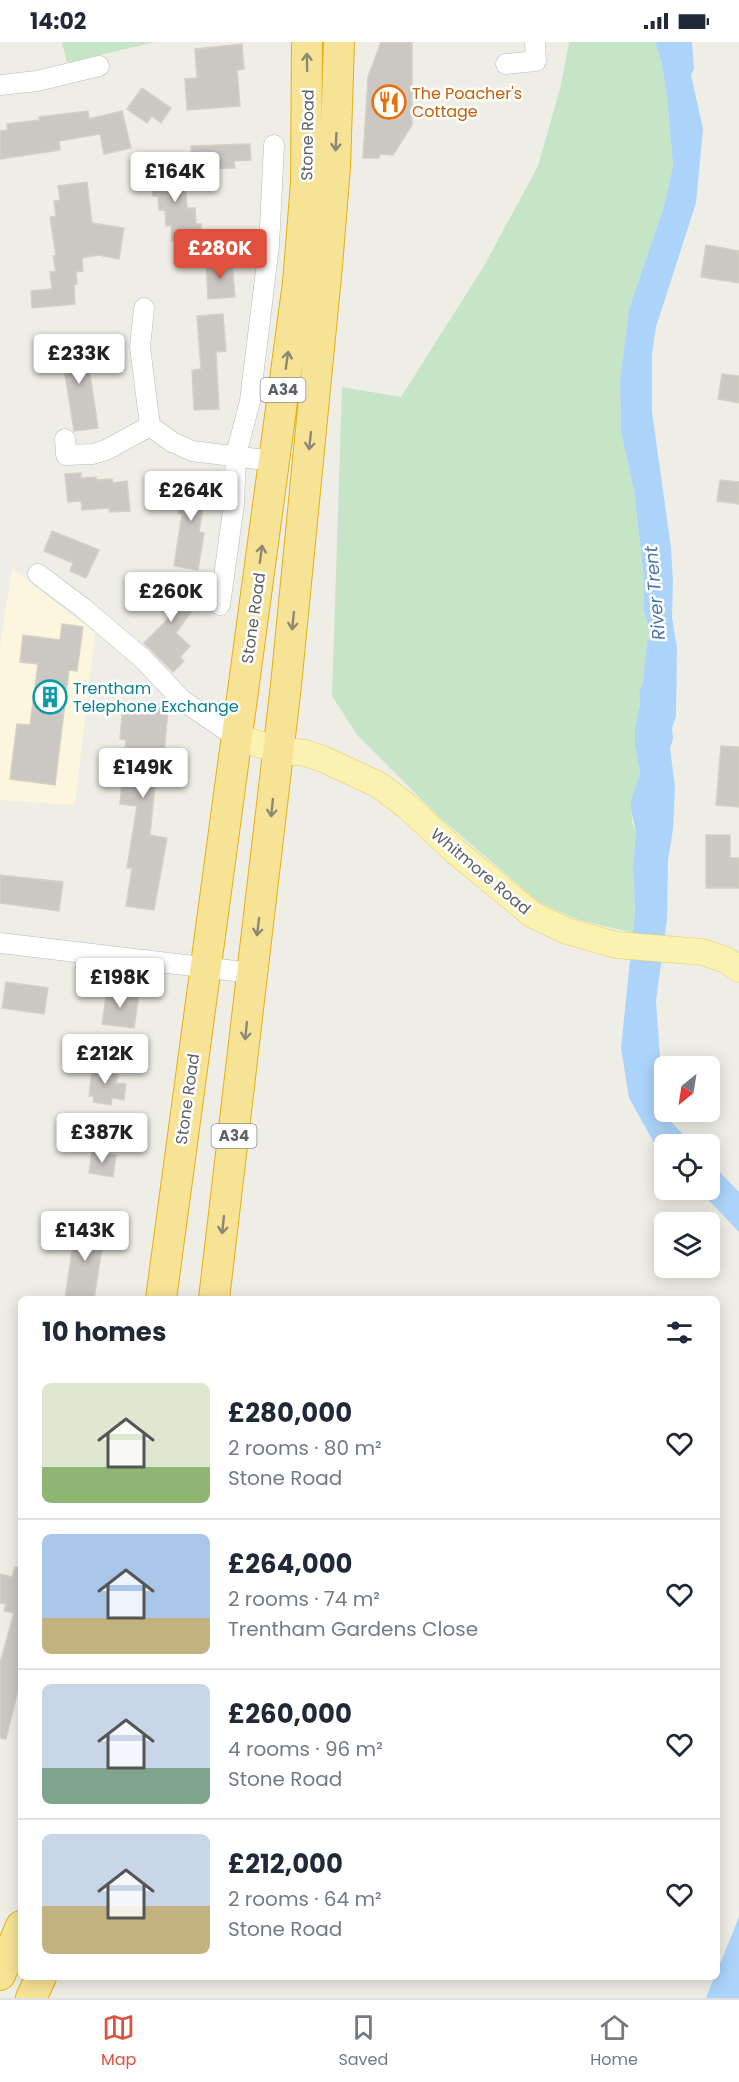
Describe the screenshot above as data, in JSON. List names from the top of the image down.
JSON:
{
  "streets": {
    "highway": ["Stone Road", "A34"],
    "main road": ["Whitmore Road"]
  },
  "crossings": [
    ["Stone Road", "Whitmore Road"]
  ],
  "water": ["River Trent"],
  "places": {
    "restaurant": ["The Poacher's Cottage"],
    "building": ["Trentham Telephone Exchange"]
  },
  "north": "bottom left",
  "page": {
    "status": "14:02",
    "price": [
      "£164K",
      "£280K",
      "£233K",
      "£264K",
      "£260K",
      "£149K",
      "£198K",
      "£212K",
      "£387K",
      "£143K"
    ],
    "heading": "10 homes",
    "list": [
      {
        "name": "£280,000",
        "note": "2 rooms · 80 m² · Stone Road"
      },
      {
        "name": "£264,000",
        "note": "2 rooms · 74 m² · Trentham Gardens Close"
      },
      {
        "name": "£260,000",
        "note": "4 rooms · 96 m² · Stone Road"
      },
      {
        "name": "£212,000",
        "note": "2 rooms · 64 m² · Stone Road"
      }
    ],
    "tabs": ["Map", "Saved", "Home"]
  }
}
